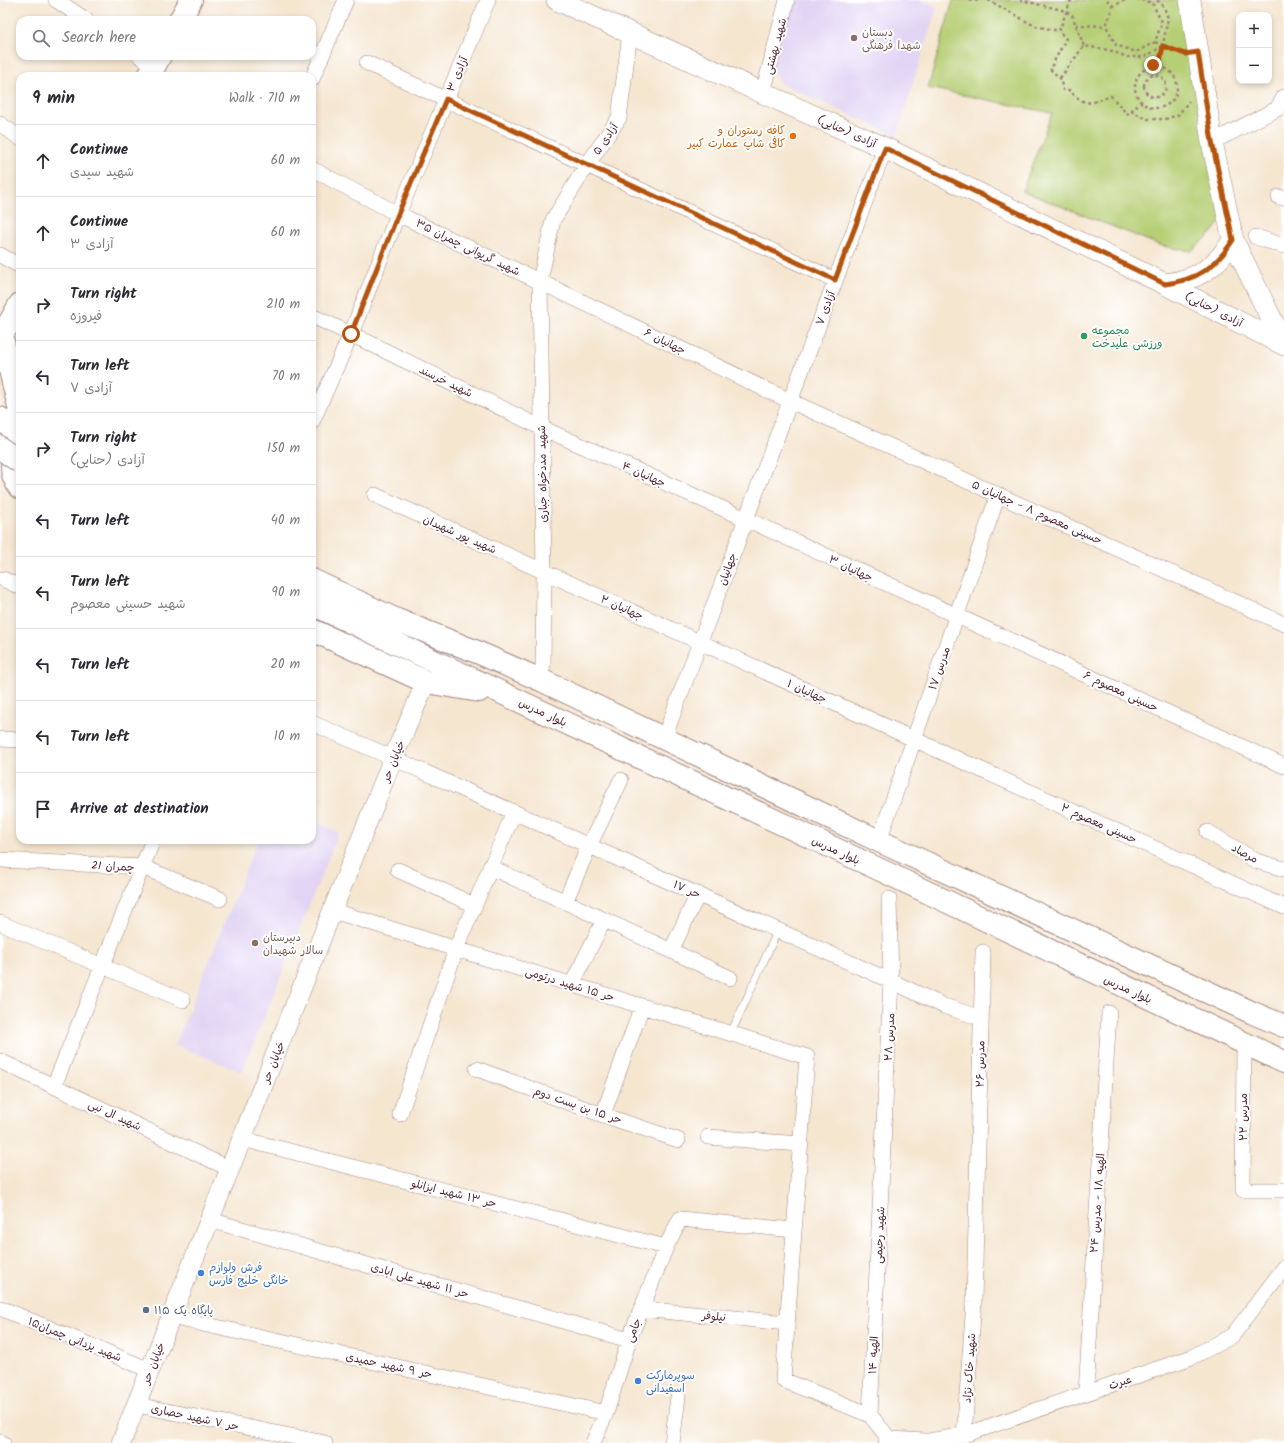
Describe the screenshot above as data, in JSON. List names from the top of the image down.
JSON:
{
  "streets": {
    "main road": ["آزادی (حنایی)", "بلوار مدرس"],
    "street": [
      "شهید بهشتی",
      "آزادی ۳",
      "آزادی ۵",
      "شهید گریوانی چمران ۳۵",
      "آزادی ۷",
      "جهانیان ۶",
      "شهید خرسند",
      "شهید مددخواه جباری",
      "جهانیان ۴",
      "حسینی معصوم ۸ - جهانیان ۵",
      "شهید پور شهیدان",
      "جهانیان ۳",
      "جهانیان",
      "جهانیان ۲",
      "مدرس ۱۷",
      "جهانیان ۱",
      "حسینی معصوم ۶",
      "خیابان حر",
      "حسینی معصوم ۲",
      "مرصاد",
      "چمران 21",
      "حر ۱۷",
      "حر ۱۵ شهید درتومی",
      "مدرس ۲۸",
      "مدرس ۲۶",
      "حر ۱۵ بن بست دوم",
      "شهید ال نبی",
      "مدرس ۲۲",
      "حر ۱۳ شهید ایزانلو",
      "الهیه ۱۸ - مدرس ۲۴",
      "شهید رحیمی",
      "حر ۱۱ شهید علی ابادی",
      "نیلوفر",
      "جامی",
      "شهید یزدانی چمران۱۵",
      "الهیه ۱۴",
      "حر ۹ شهید حمیدی",
      "شهید خاک نژاد",
      "عبرت",
      "حر ۷ شهید حصاری"
    ]
  },
  "crossings": [
    ["شهید بهشتی", "آزادی (حنایی)"],
    ["آزادی ۳", "شهید گریوانی چمران ۳۵"],
    ["آزادی ۳", "شهید خرسند"],
    ["آزادی (حنایی)", "آزادی ۵"],
    ["آزادی (حنایی)", "آزادی ۷"],
    ["آزادی ۵", "شهید گریوانی چمران ۳۵"],
    ["آزادی ۵", "جهانیان ۶"],
    ["آزادی ۵", "شهید مددخواه جباری"],
    ["شهید گریوانی چمران ۳۵", "جهانیان ۶"],
    ["شهید گریوانی چمران ۳۵", "شهید مددخواه جباری"],
    ["آزادی ۷", "جهانیان ۶"],
    ["آزادی ۷", "حسینی معصوم ۸ - جهانیان ۵"],
    ["آزادی ۷", "جهانیان"],
    ["جهانیان ۶", "شهید مددخواه جباری"],
    ["جهانیان ۶", "حسینی معصوم ۸ - جهانیان ۵"],
    ["جهانیان ۶", "جهانیان"],
    ["شهید خرسند", "شهید مددخواه جباری"],
    ["شهید خرسند", "جهانیان ۴"],
    ["شهید مددخواه جباری", "جهانیان ۴"],
    ["شهید مددخواه جباری", "شهید پور شهیدان"],
    ["شهید مددخواه جباری", "جهانیان ۲"],
    ["جهانیان ۴", "جهانیان ۳"],
    ["جهانیان ۴", "جهانیان"],
    ["حسینی معصوم ۸ - جهانیان ۵", "جهانیان"],
    ["حسینی معصوم ۸ - جهانیان ۵", "مدرس ۱۷"],
    ["شهید پور شهیدان", "جهانیان ۲"],
    ["جهانیان ۳", "جهانیان"],
    ["جهانیان ۳", "مدرس ۱۷"],
    ["جهانیان ۳", "حسینی معصوم ۶"],
    ["جهانیان", "جهانیان ۲"],
    ["جهانیان", "جهانیان ۱"],
    ["جهانیان ۲", "جهانیان ۱"],
    ["مدرس ۱۷", "جهانیان ۱"],
    ["مدرس ۱۷", "حسینی معصوم ۶"],
    ["مدرس ۱۷", "حسینی معصوم ۲"],
    ["جهانیان ۱", "حسینی معصوم ۲"],
    ["بلوار مدرس", "مدرس ۲۲"],
    ["خیابان حر", "حر ۱۷"],
    ["خیابان حر", "حر ۱۵ شهید درتومی"],
    ["خیابان حر", "شهید ال نبی"],
    ["خیابان حر", "حر ۱۳ شهید ایزانلو"],
    ["خیابان حر", "حر ۱۱ شهید علی ابادی"],
    ["خیابان حر", "شهید یزدانی چمران۱۵"],
    ["خیابان حر", "حر ۹ شهید حمیدی"],
    ["خیابان حر", "حر ۷ شهید حصاری"],
    ["حر ۱۷", "مدرس ۲۸"],
    ["حر ۱۷", "مدرس ۲۶"],
    ["مدرس ۲۸", "شهید رحیمی"],
    ["مدرس ۲۶", "شهید خاک نژاد"],
    ["حر ۱۳ شهید ایزانلو", "جامی"],
    ["الهیه ۱۸ - مدرس ۲۴", "عبرت"],
    ["شهید رحیمی", "الهیه ۱۴"],
    ["حر ۱۱ شهید علی ابادی", "جامی"],
    ["نیلوفر", "جامی"],
    ["جامی", "حر ۹ شهید حمیدی"],
    ["شهید خاک نژاد", "عبرت"]
  ],
  "places": [
    "دبستان شهدا فرهنگی",
    "کافه رستوران و کافی شاپ عمارت کبیر",
    "مجموعه ورزشی علیدخت",
    "دبیرستان سالار شهیدان",
    "فرش و‌لوازم خانگی خلیج فارس",
    "پایگاه یک ۱۱۵",
    "سوپرمارکت اسفیدانی"
  ],
  "page": {
    "map_buttons": ["+", "−"],
    "search": "Search here",
    "heading": ["9 min", "Walk · 710 m"],
    "list": [
      ["Continue", "شهید سیدی", "60 m"],
      ["Continue", "آزادی ۳", "60 m"],
      ["Turn right", "فیروزه", "210 m"],
      ["Turn left", "آزادی ۷", "70 m"],
      ["Turn right", "آزادی (حنایی)", "150 m"],
      ["Turn left", "40 m"],
      ["Turn left", "شهید حسینی معصوم", "90 m"],
      ["Turn left", "20 m"],
      ["Turn left", "10 m"],
      "Arrive at destination"
    ]
  }
}
